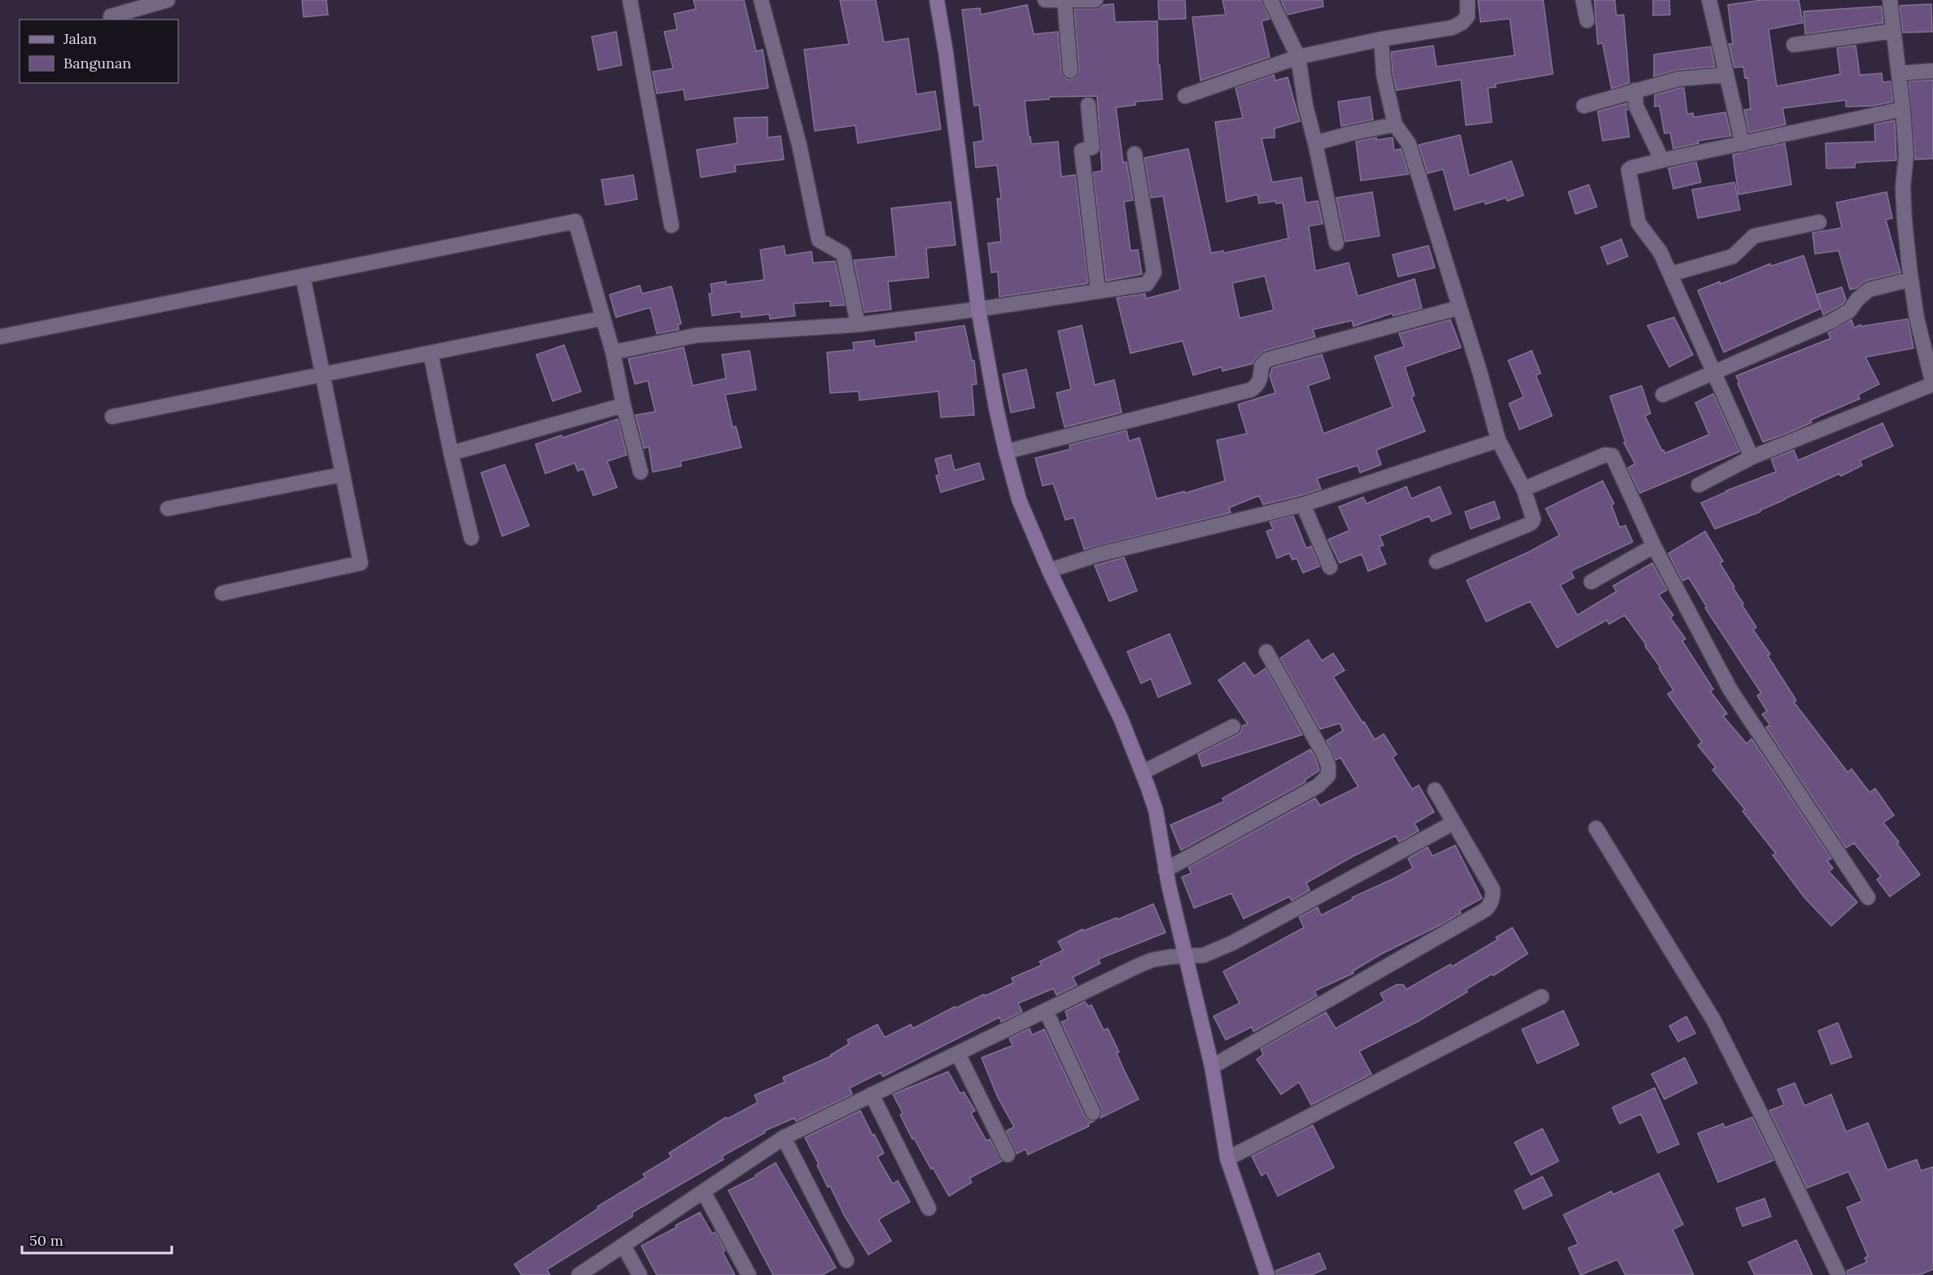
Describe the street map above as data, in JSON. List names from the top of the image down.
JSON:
{
  "legend": ["Jalan", "Bangunan"],
  "scale_bar": "50 m"
}
